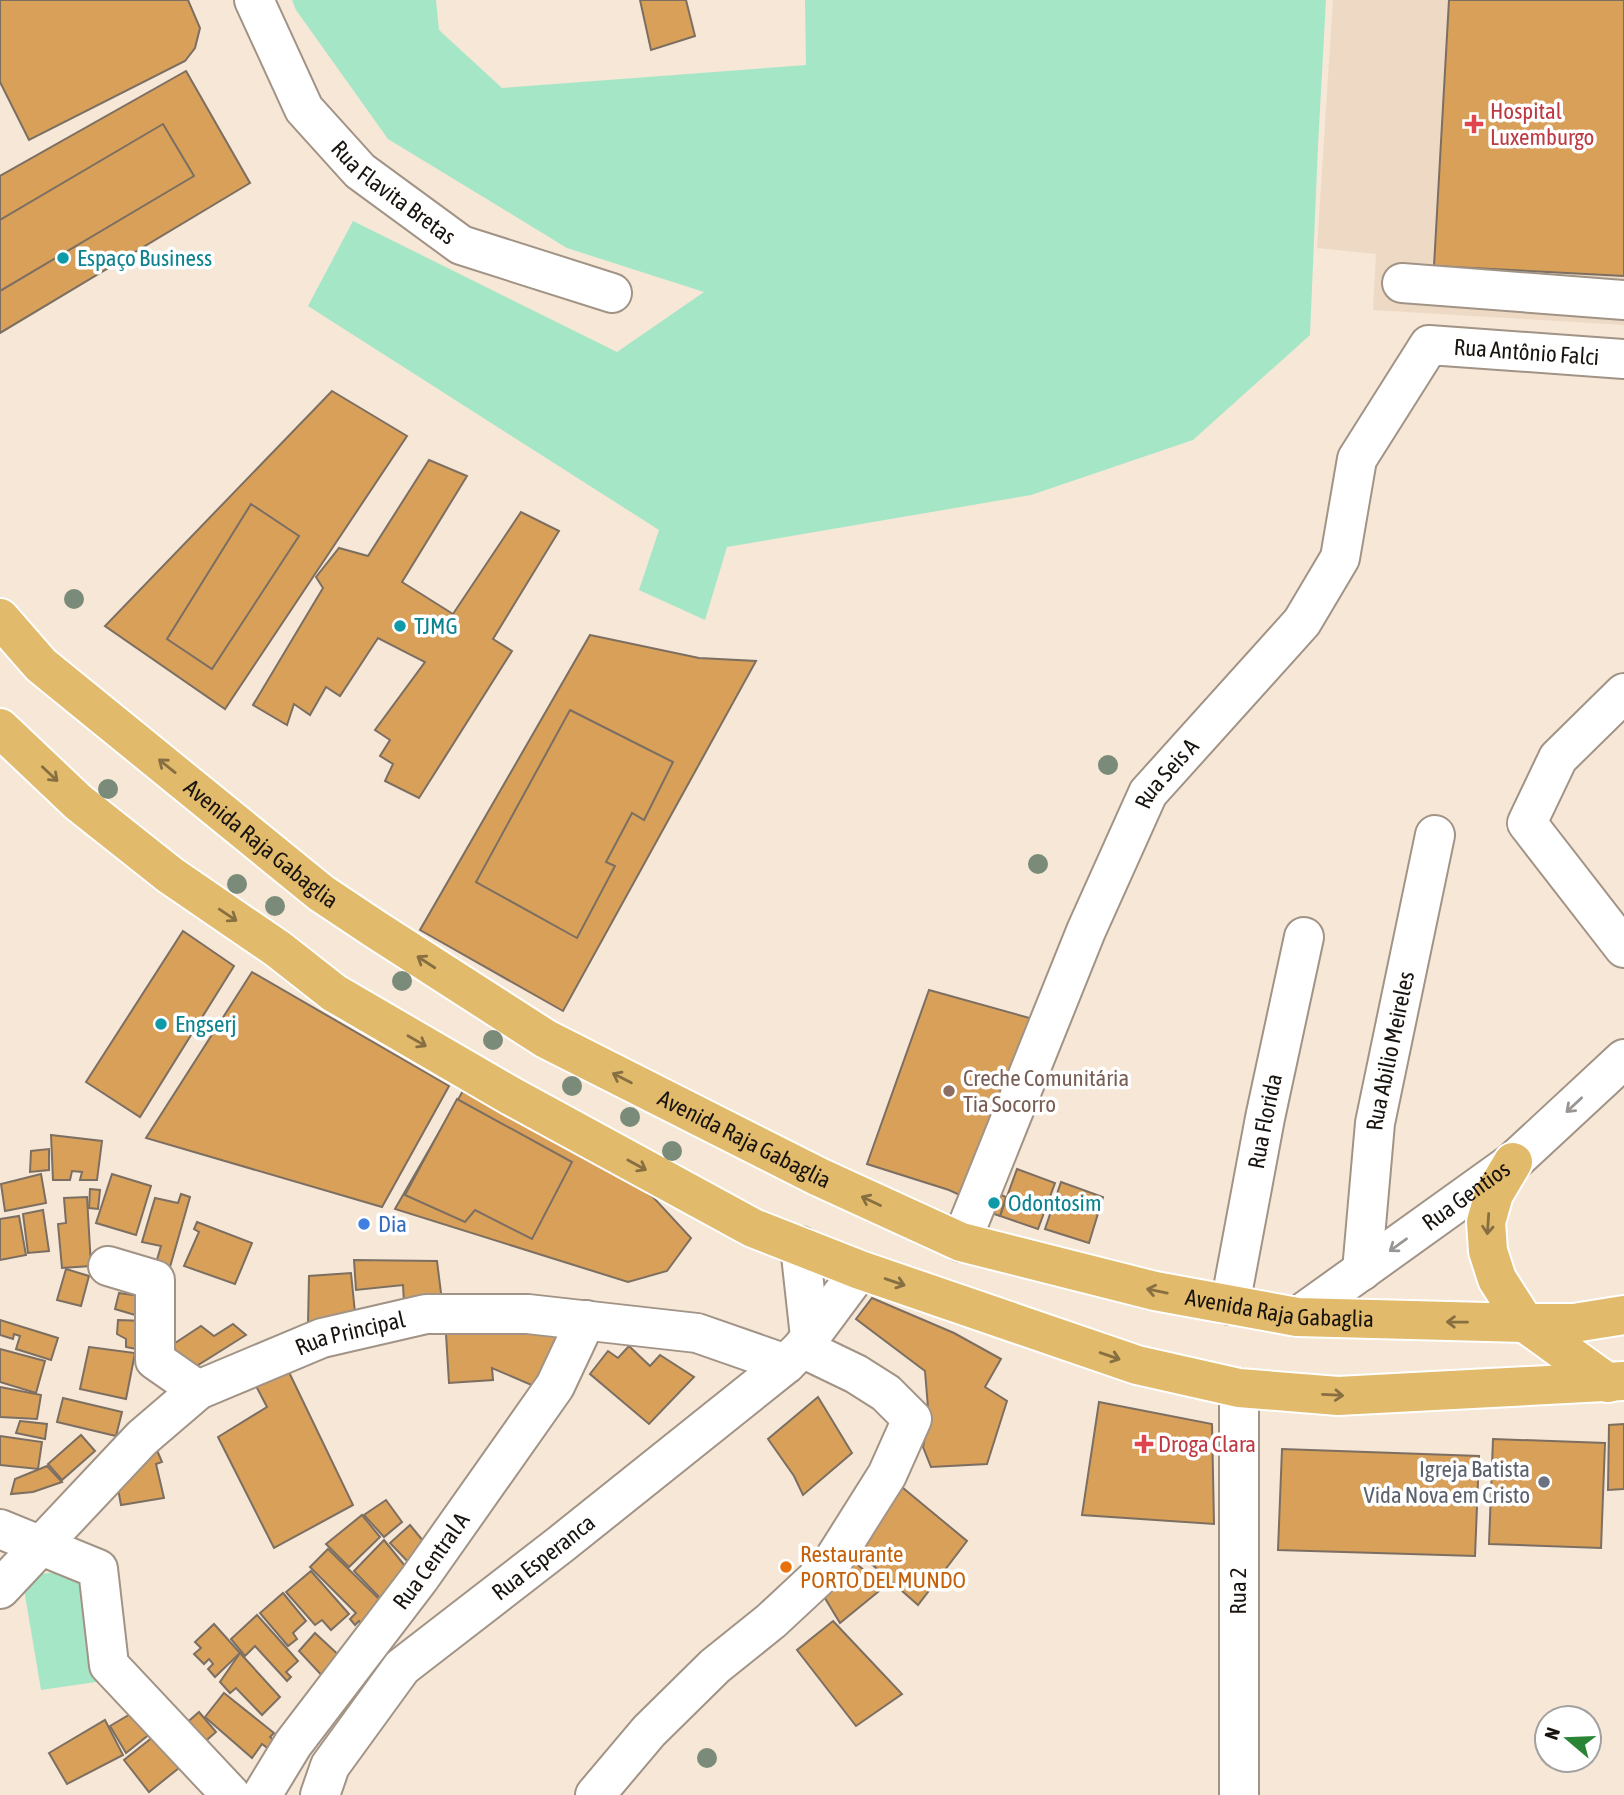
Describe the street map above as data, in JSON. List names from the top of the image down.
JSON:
{
  "streets": {
    "main road": ["Avenida Raja Gabaglia"],
    "street": [
      "Rua Flavita Bretas",
      "Rua Antônio Falci",
      "Rua Seis A",
      "Rua Abilio Meireles",
      "Rua Florida",
      "Rua Gentios",
      "Rua Principal",
      "Rua Esperanca",
      "Rua Central A",
      "Rua 2"
    ]
  },
  "crossings": [
    ["Rua Antônio Falci", "Rua Seis A"],
    ["Rua Seis A", "Avenida Raja Gabaglia"],
    ["Avenida Raja Gabaglia", "Rua Florida"],
    ["Avenida Raja Gabaglia", "Rua Gentios"],
    ["Rua Abilio Meireles", "Rua Gentios"],
    ["Rua Principal", "Rua Esperanca"],
    ["Rua Principal", "Rua Central A"]
  ],
  "one_way": ["Rua Gentios"],
  "places": {
    "health": ["Hospital Luxemburgo", "Droga Clara"],
    "other": [
      "Espaço Business",
      "TJMG",
      "Engserj",
      "Creche Comunitária Tia Socorro",
      "Odontosim",
      "Dia",
      "Igreja Batista Vida Nova em Cristo",
      "Restaurante PORTO DEL MUNDO"
    ]
  },
  "north": "left"
}
